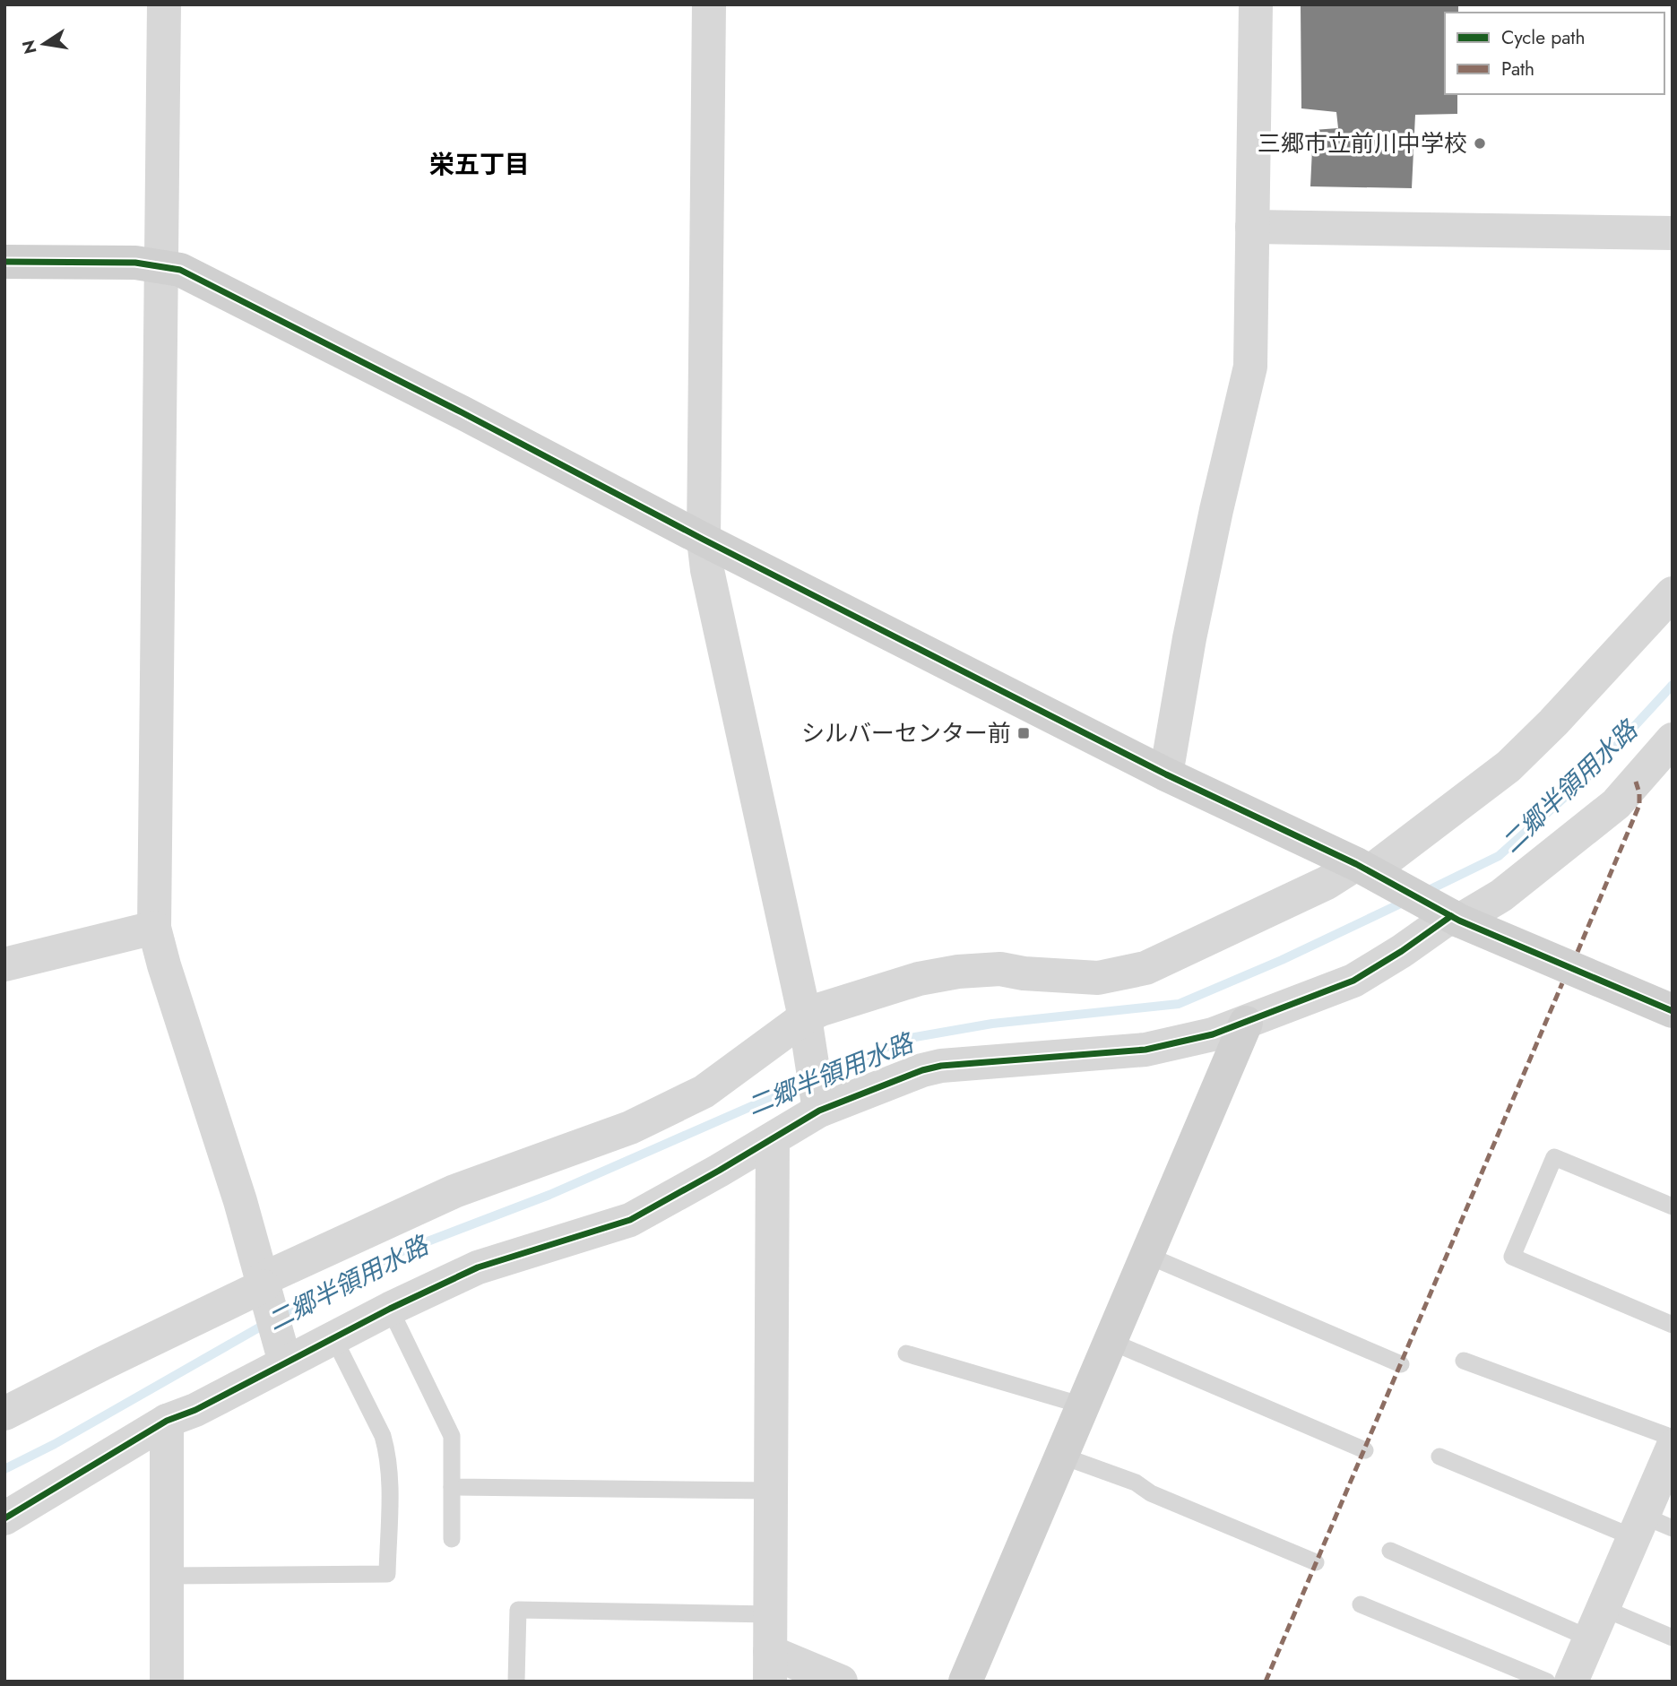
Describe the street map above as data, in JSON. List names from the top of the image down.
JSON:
{
  "districts": ["栄五丁目"],
  "water": ["二郷半領用水路"],
  "places": {
    "other": ["三郷市立前川中学校"],
    "transit": ["シルバーセンター前"]
  },
  "legend": ["Cycle path", "Path"],
  "north": "left"
}
